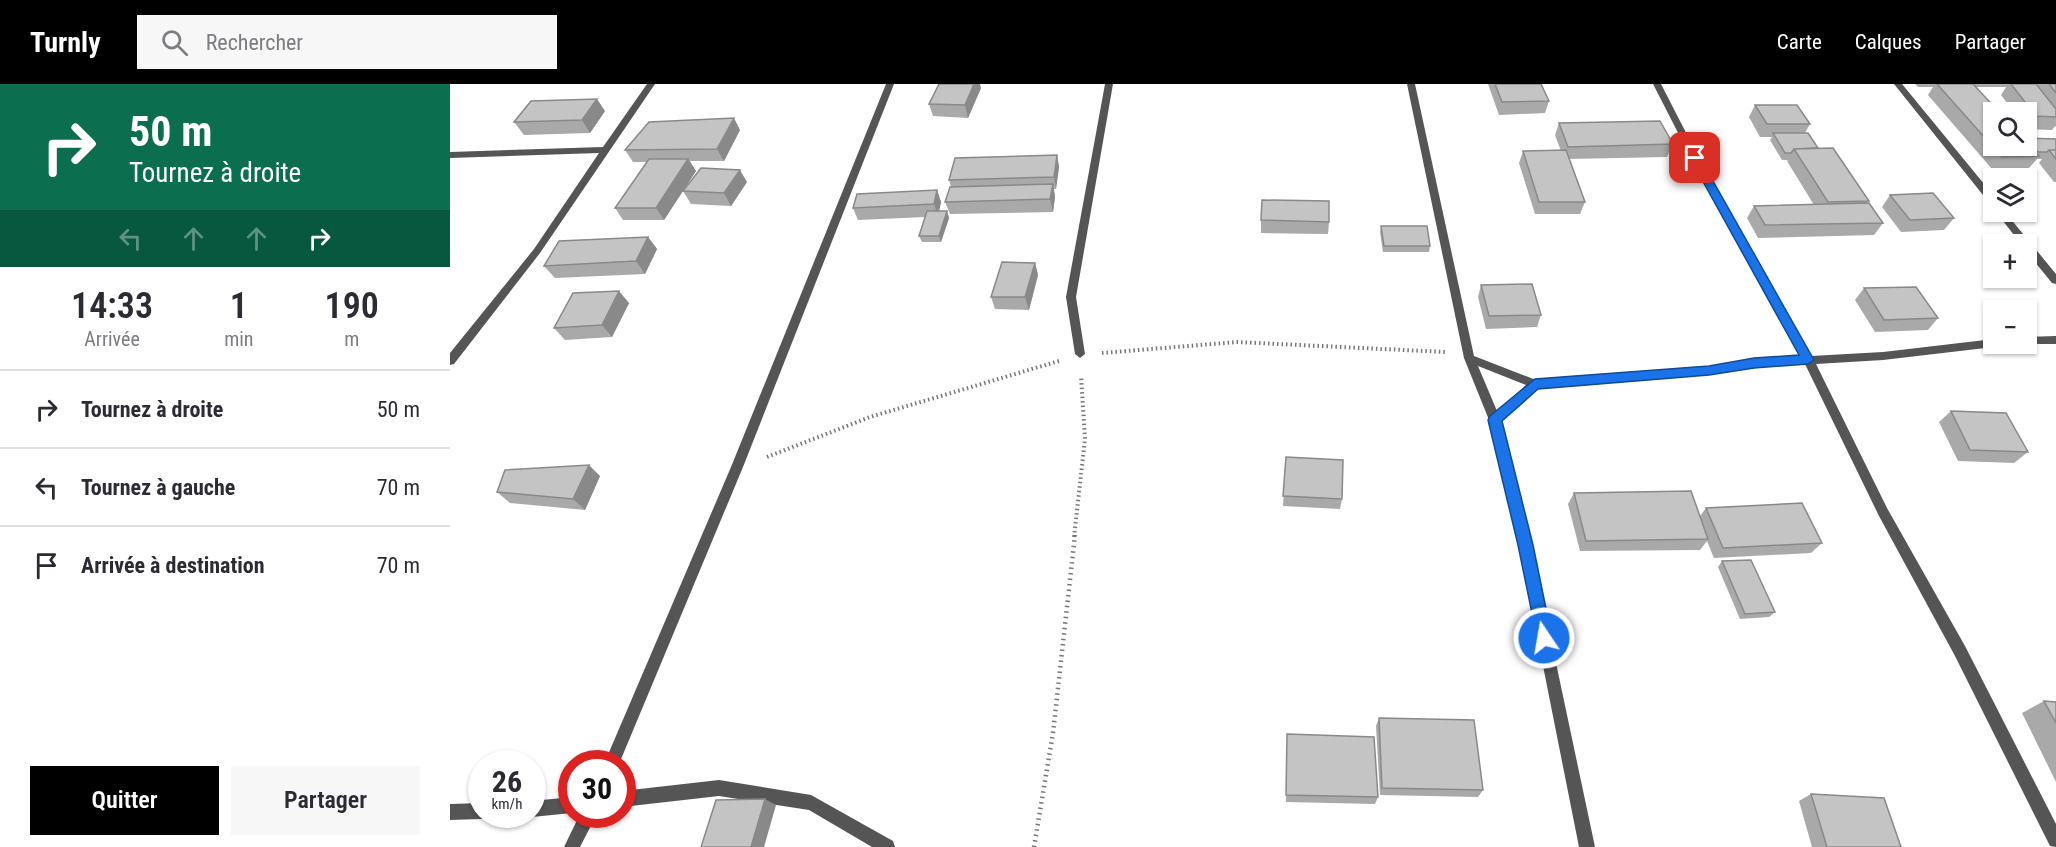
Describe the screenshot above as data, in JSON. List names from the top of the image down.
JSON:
{
  "page": {
    "header": "Turnly",
    "search": "Rechercher",
    "nav": ["Carte", "Calques", "Partager"],
    "turn": ["50 m", "Tournez à droite"],
    "map_buttons": ["+", "−"],
    "eta": [
      "14:33",
      "Arrivée",
      "1",
      "min",
      "190",
      "m"
    ],
    "list": [
      {
        "name": "Tournez à droite",
        "value": "50 m"
      },
      {
        "name": "Tournez à gauche",
        "value": "70 m"
      },
      {
        "name": "Arrivée à destination",
        "value": "70 m"
      }
    ],
    "speed": "26 km/h",
    "limit": "30",
    "buttons": ["Quitter", "Partager"]
  }
}
